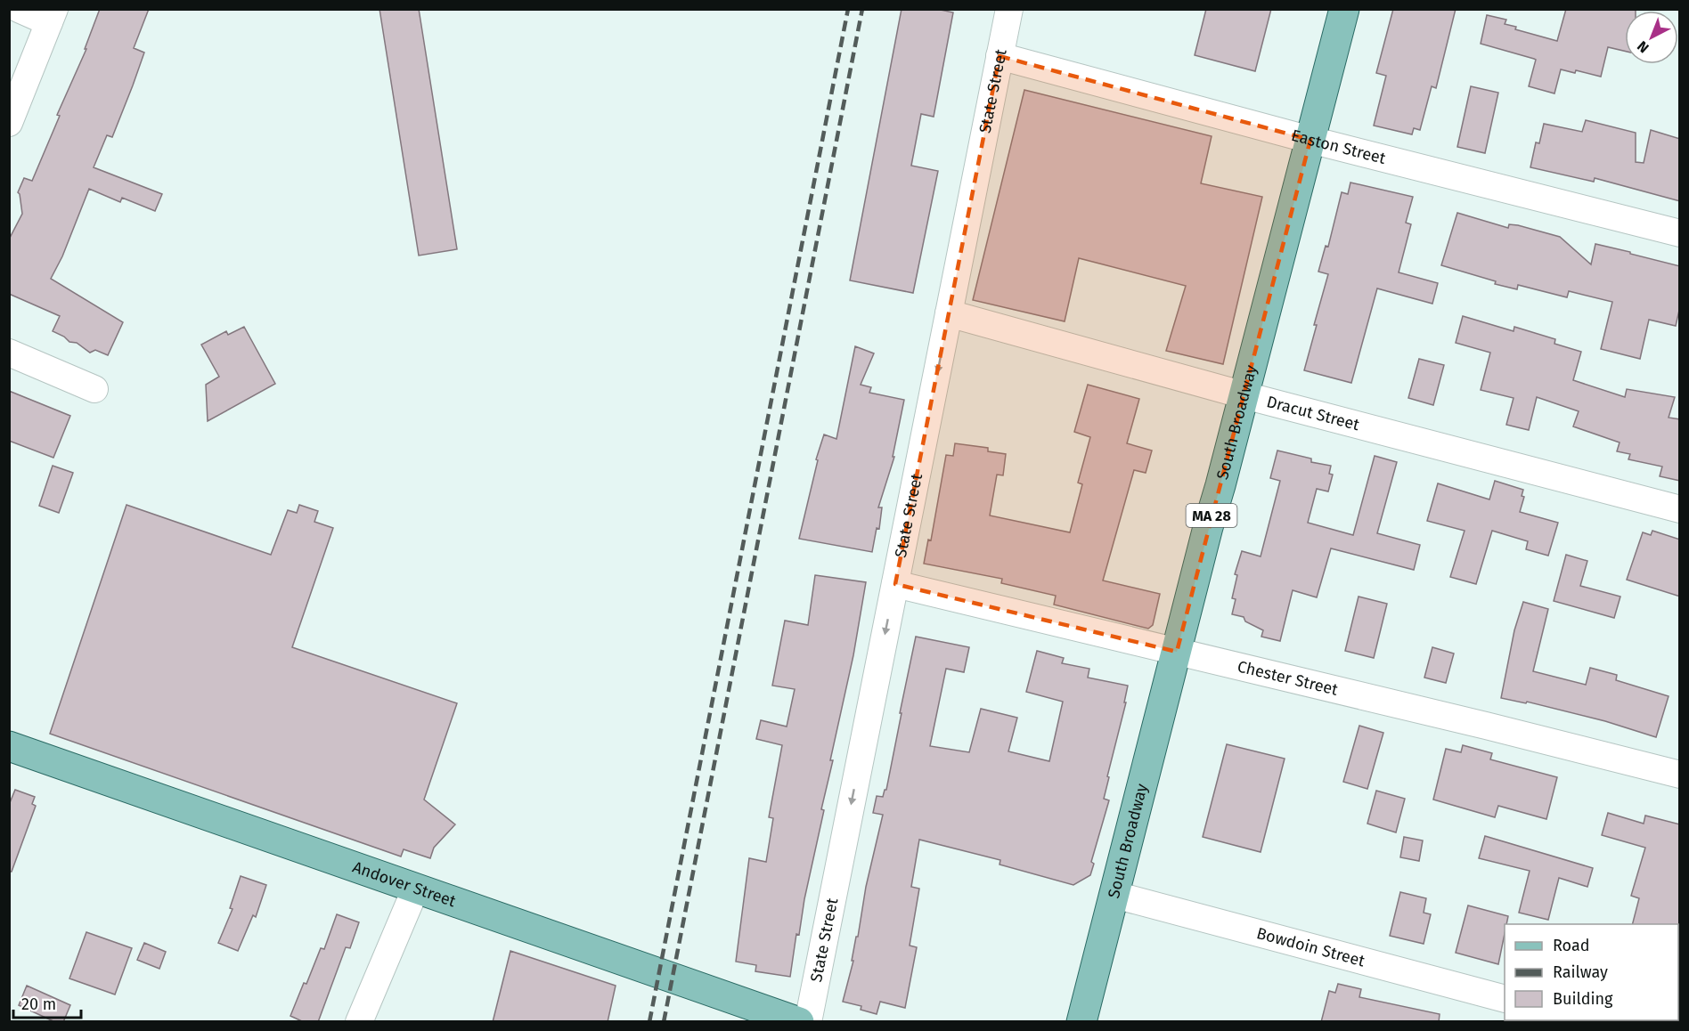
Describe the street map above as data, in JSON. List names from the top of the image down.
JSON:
{
  "streets": {
    "main road": ["South Broadway", "MA 28", "Andover Street"],
    "street": [
      "State Street",
      "Easton Street",
      "Dracut Street",
      "Chester Street",
      "Bowdoin Street"
    ]
  },
  "crossings": [
    ["State Street", "Easton Street"],
    ["State Street", "Dracut Street"],
    ["State Street", "Chester Street"],
    ["Easton Street", "South Broadway"],
    ["Dracut Street", "South Broadway"],
    ["South Broadway", "Chester Street"],
    ["South Broadway", "Bowdoin Street"]
  ],
  "one_way": ["State Street"],
  "legend": ["Road", "Railway", "Building"],
  "scale_bar": "20 m",
  "north": "bottom left"
}
